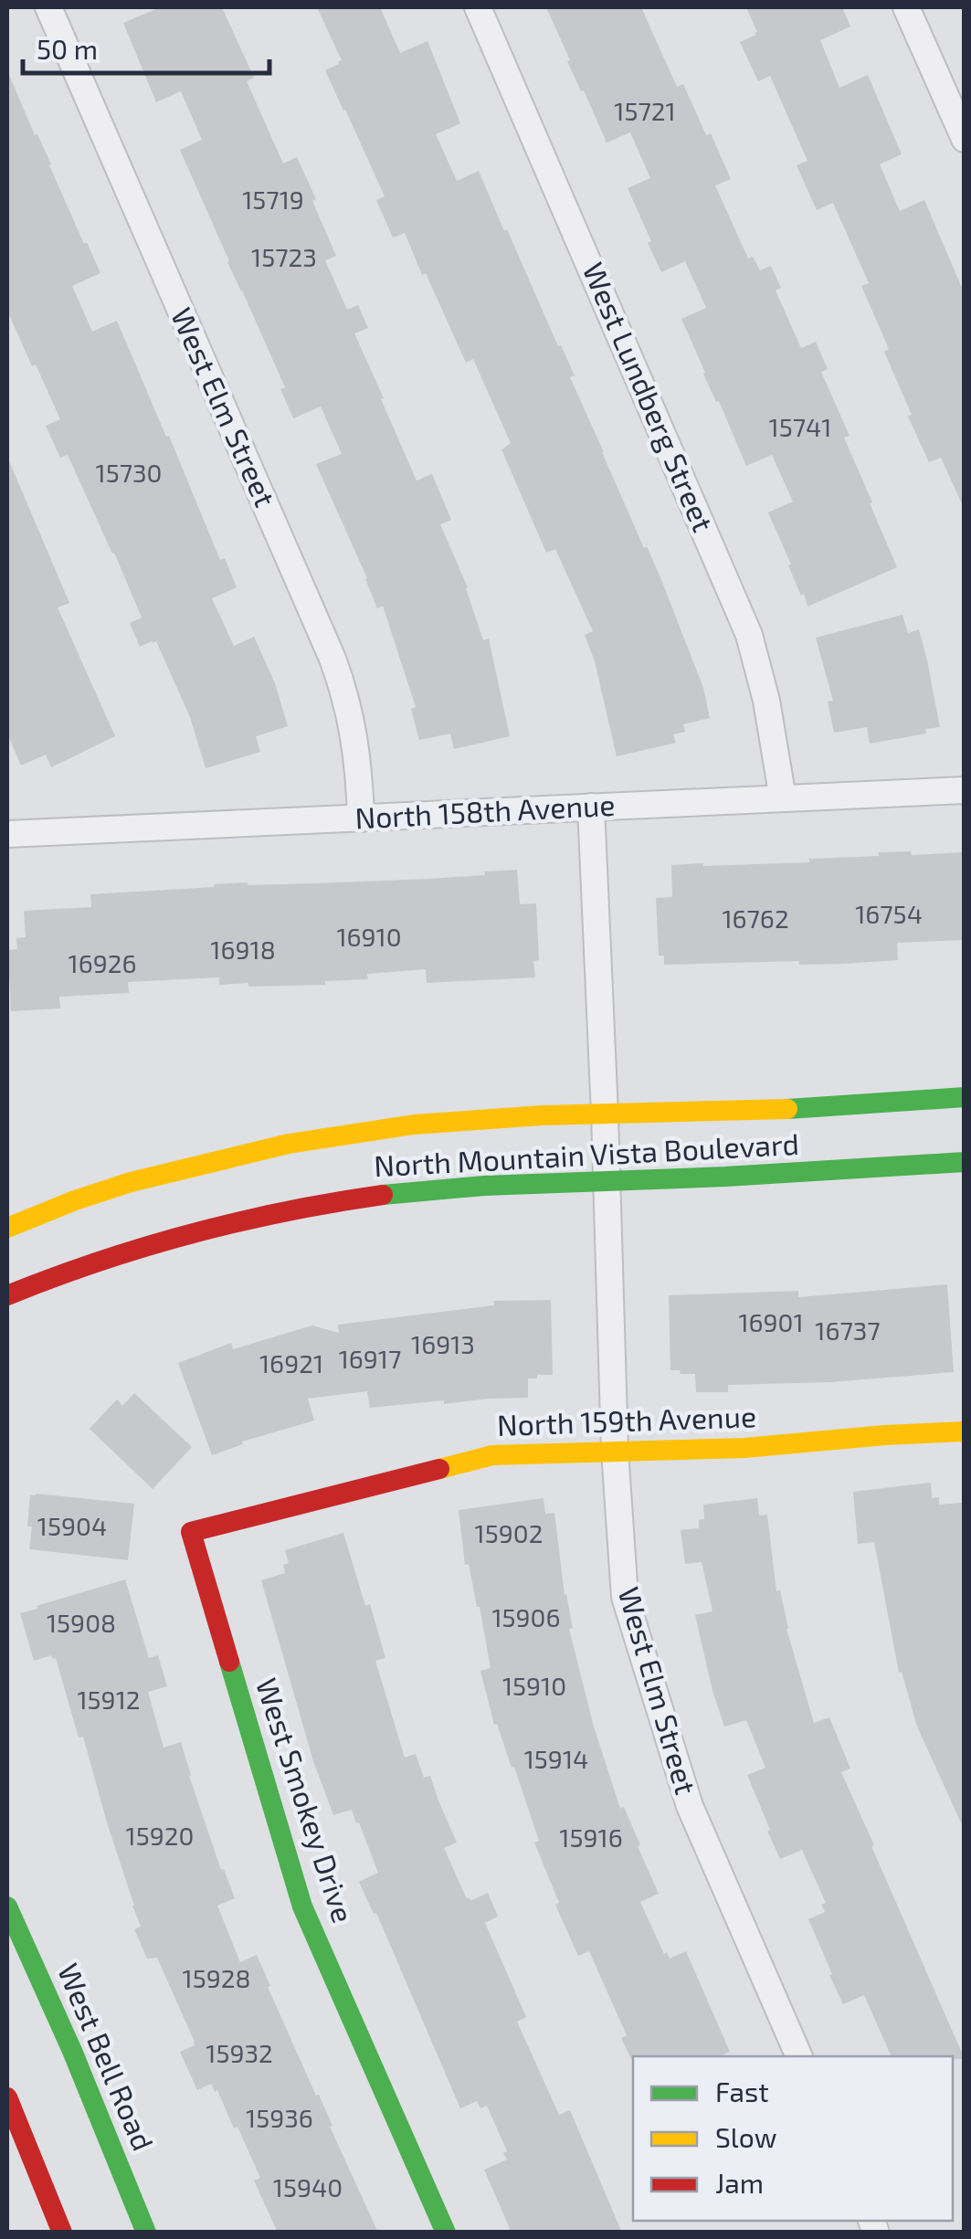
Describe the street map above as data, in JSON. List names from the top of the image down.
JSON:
{
  "streets": {
    "street": [
      "West Lundberg Street",
      "West Elm Street",
      "North 158th Avenue",
      "North Mountain Vista Boulevard",
      "North 159th Avenue",
      "West Smokey Drive",
      "West Bell Road"
    ]
  },
  "crossings": [
    ["West Lundberg Street", "North 158th Avenue"],
    ["West Elm Street", "North 158th Avenue"],
    ["West Elm Street", "North Mountain Vista Boulevard"],
    ["West Elm Street", "North 159th Avenue"],
    ["North 159th Avenue", "West Smokey Drive"]
  ],
  "house_numbers": [
    "15721",
    "15719",
    "15723",
    "15741",
    "15730",
    "16754",
    "16762",
    "16910",
    "16918",
    "16926",
    "16901",
    "16737",
    "16913",
    "16917",
    "16921",
    "15904",
    "15902",
    "15906",
    "15908",
    "15910",
    "15912",
    "15914",
    "15920",
    "15916",
    "15928",
    "15932",
    "15936",
    "15940"
  ],
  "legend": ["Fast", "Slow", "Jam"],
  "scale_bar": "50 m"
}
